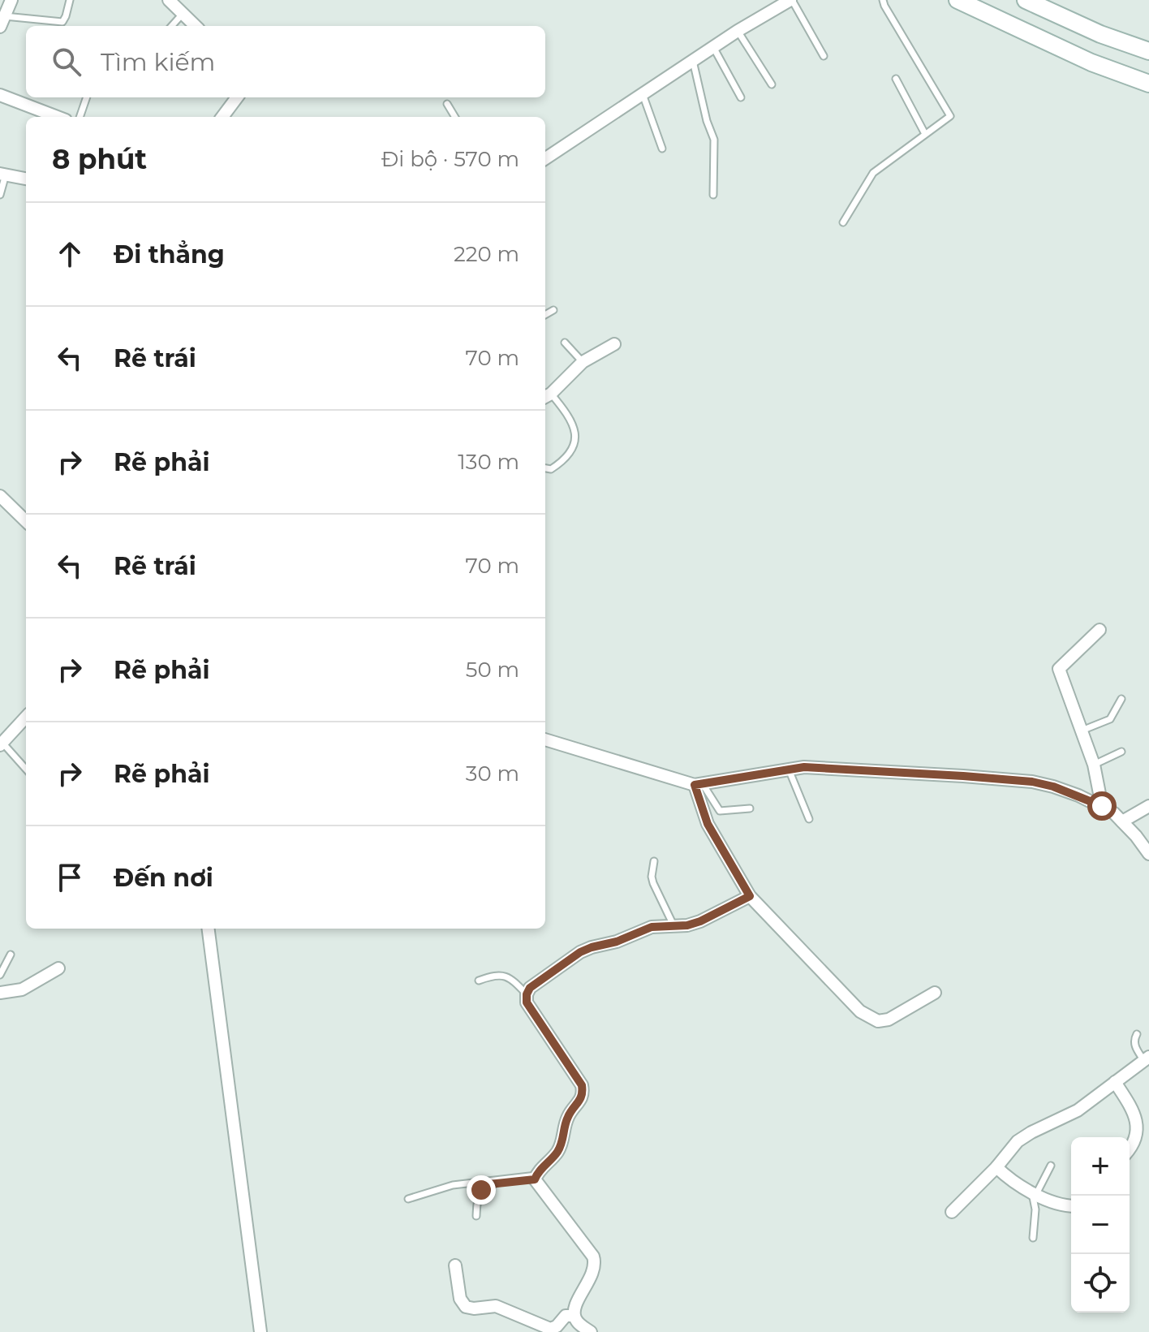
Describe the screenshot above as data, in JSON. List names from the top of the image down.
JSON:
{
  "page": {
    "search": "Tìm kiếm",
    "heading": ["8 phút", "Đi bộ · 570 m"],
    "list": [
      ["Đi thẳng", "220 m"],
      ["Rẽ trái", "70 m"],
      ["Rẽ phải", "130 m"],
      ["Rẽ trái", "70 m"],
      ["Rẽ phải", "50 m"],
      ["Rẽ phải", "30 m"],
      "Đến nơi"
    ],
    "map_buttons": ["+", "−"]
  }
}
